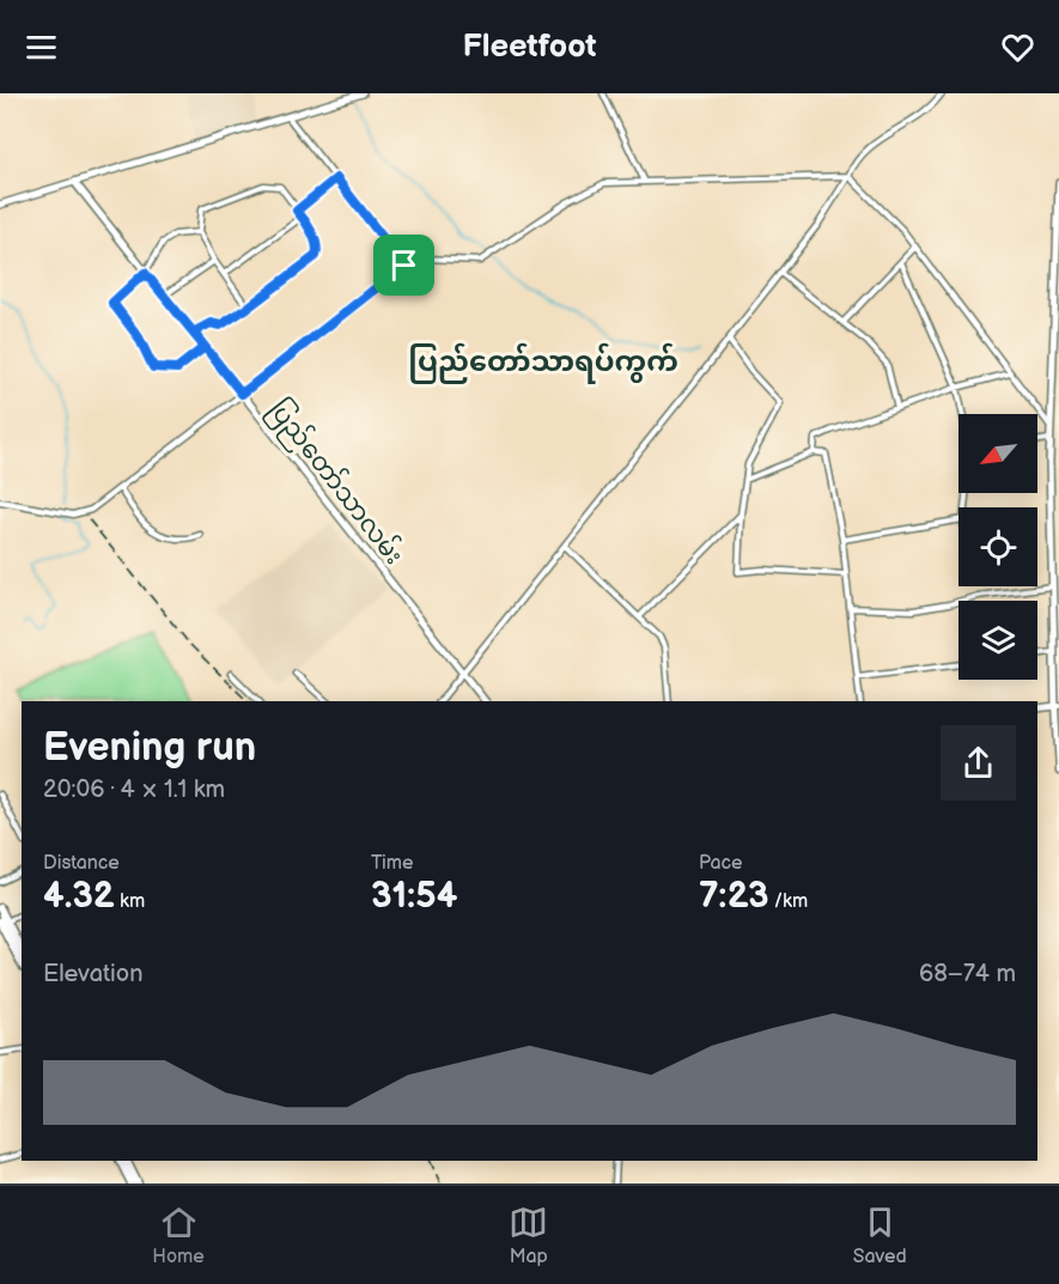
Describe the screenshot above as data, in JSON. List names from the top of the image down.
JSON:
{
  "streets": {
    "street": ["ပြည်တော်သာလမ်း"]
  },
  "districts": ["ပြည်တော်သာရပ်ကွက်"],
  "north": "bottom left",
  "page": {
    "header": "Fleetfoot",
    "heading": ["Evening run", "20:06 · 4 × 1.1 km"],
    "stats": [
      ["Distance", "4.32 km"],
      ["Time", "31:54"],
      ["Pace", "7:23 /km"]
    ],
    "chart": ["Elevation", "68–74 m"],
    "tabs": ["Home", "Map", "Saved"]
  }
}
